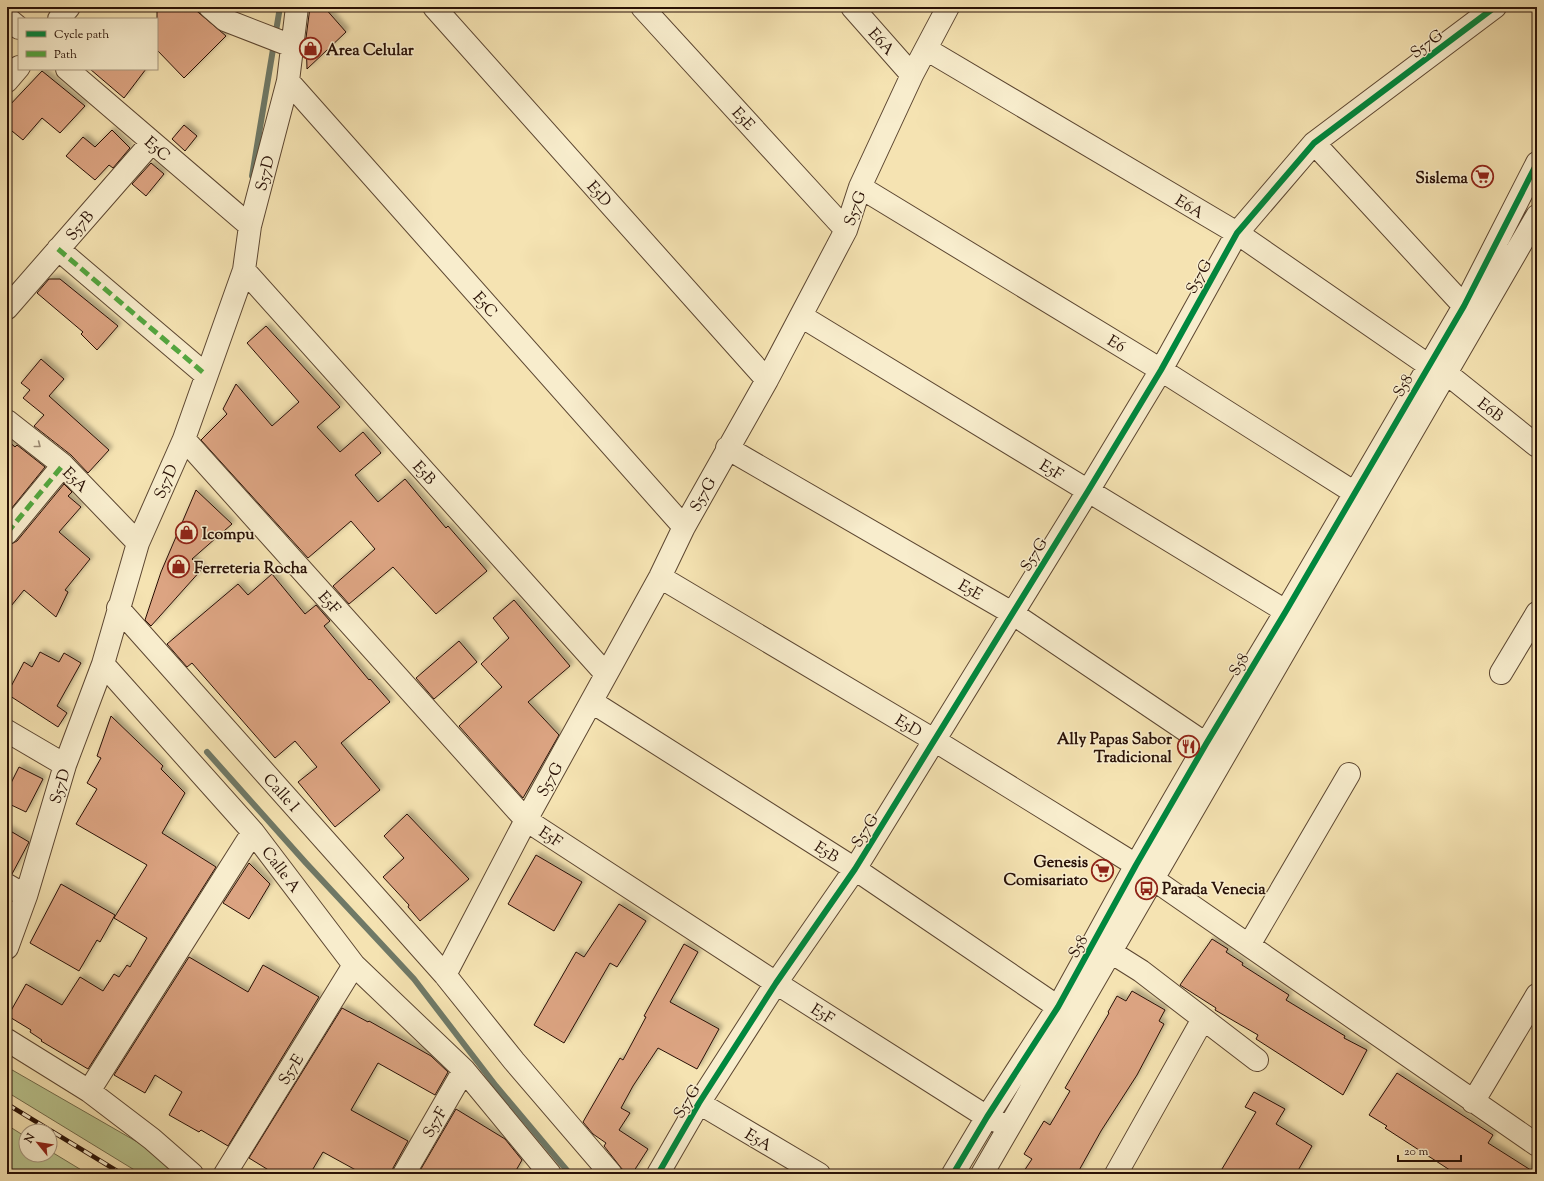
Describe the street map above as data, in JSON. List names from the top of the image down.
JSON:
{
  "streets": {
    "street": [
      "E6A",
      "S57G",
      "E5E",
      "E5C",
      "S57D",
      "E5D",
      "S57B",
      "E6",
      "S58",
      "E6B",
      "E5F",
      "E5B",
      "E5A",
      "Calle I",
      "Calle A",
      "S57E",
      "S57F"
    ]
  },
  "crossings": [
    ["E6A", "S57G"],
    ["E6A", "S58"],
    ["E6A", "E6B"],
    ["S57G", "E5E"],
    ["S57G", "E5C"],
    ["S57G", "E5D"],
    ["S57G", "E6"],
    ["S57G", "E5F"],
    ["S57G", "E5B"],
    ["S57G", "E5A"],
    ["S57G", "Calle I"],
    ["E5E", "S58"],
    ["E5C", "S57D"],
    ["E5C", "S57B"],
    ["S57D", "E5F"],
    ["S57D", "E5B"],
    ["S57D", "E5A"],
    ["S57D", "Calle I"],
    ["S57D", "Calle A"],
    ["E5D", "S58"],
    ["E6", "S58"],
    ["S58", "E6B"],
    ["S58", "E5F"],
    ["S58", "E5B"],
    ["Calle A", "S57E"],
    ["Calle A", "S57F"]
  ],
  "places": {
    "shop": ["Area Celular", "Icompu", "Ferreteria Rocha"],
    "supermarket": ["Sislema", "Genesis Comisariato"],
    "restaurant": ["Ally Papas Sabor Tradicional"],
    "bus stop": ["Parada Venecia"]
  },
  "legend": ["Cycle path", "Path"],
  "scale_bar": "20 m",
  "north": "top left"
}
